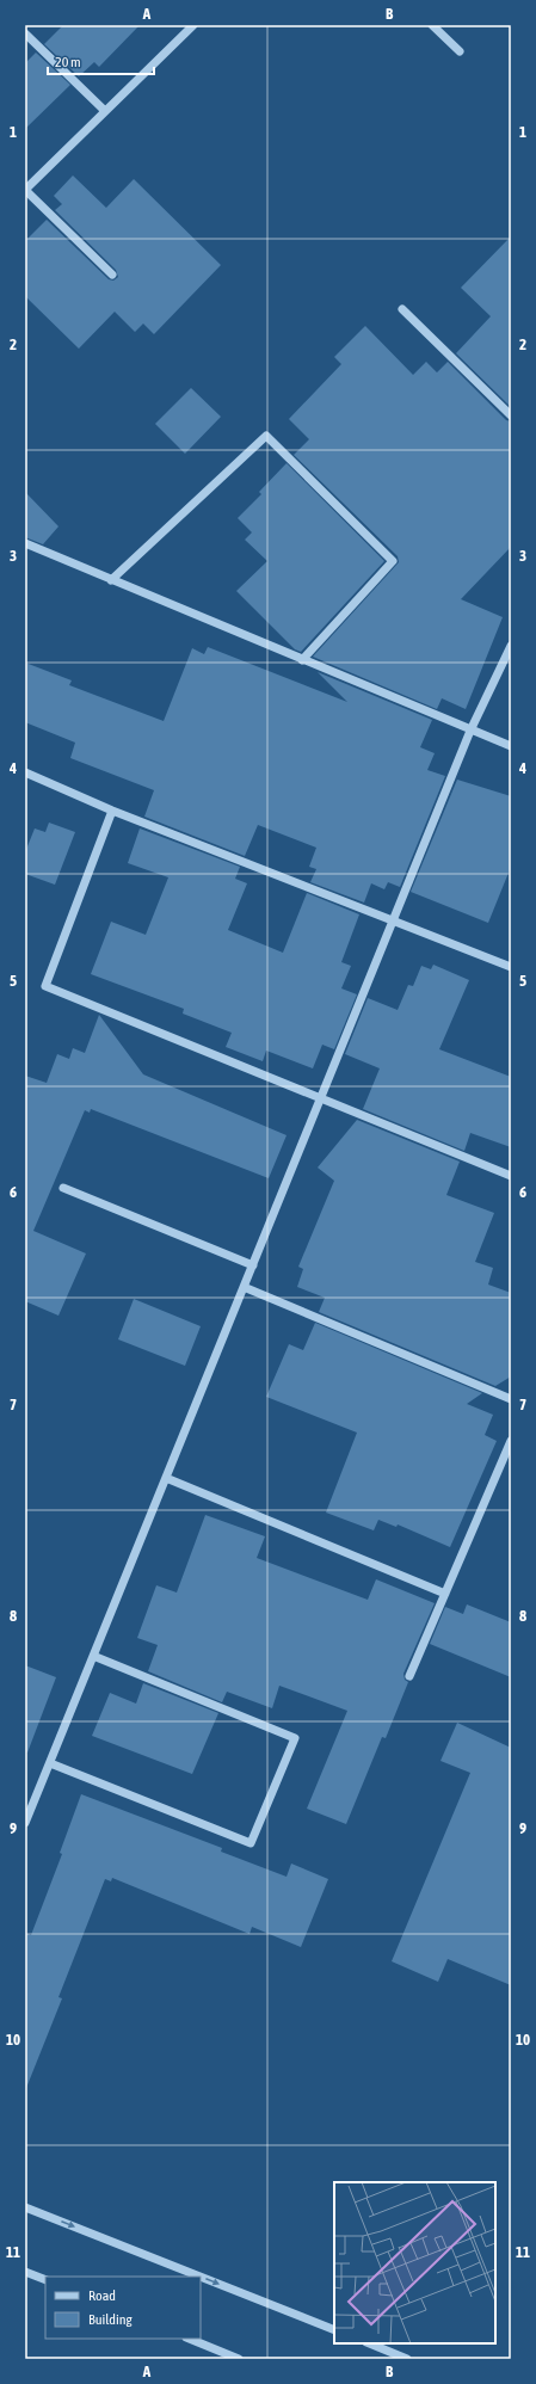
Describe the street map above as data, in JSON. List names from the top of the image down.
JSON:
{
  "legend": ["Road", "Building"],
  "scale_bar": "20 m",
  "grid": {
    "columns": ["A", "B"],
    "rows": [
      "1",
      "2",
      "3",
      "4",
      "5",
      "6",
      "7",
      "8",
      "9",
      "10",
      "11"
    ]
  }
}
